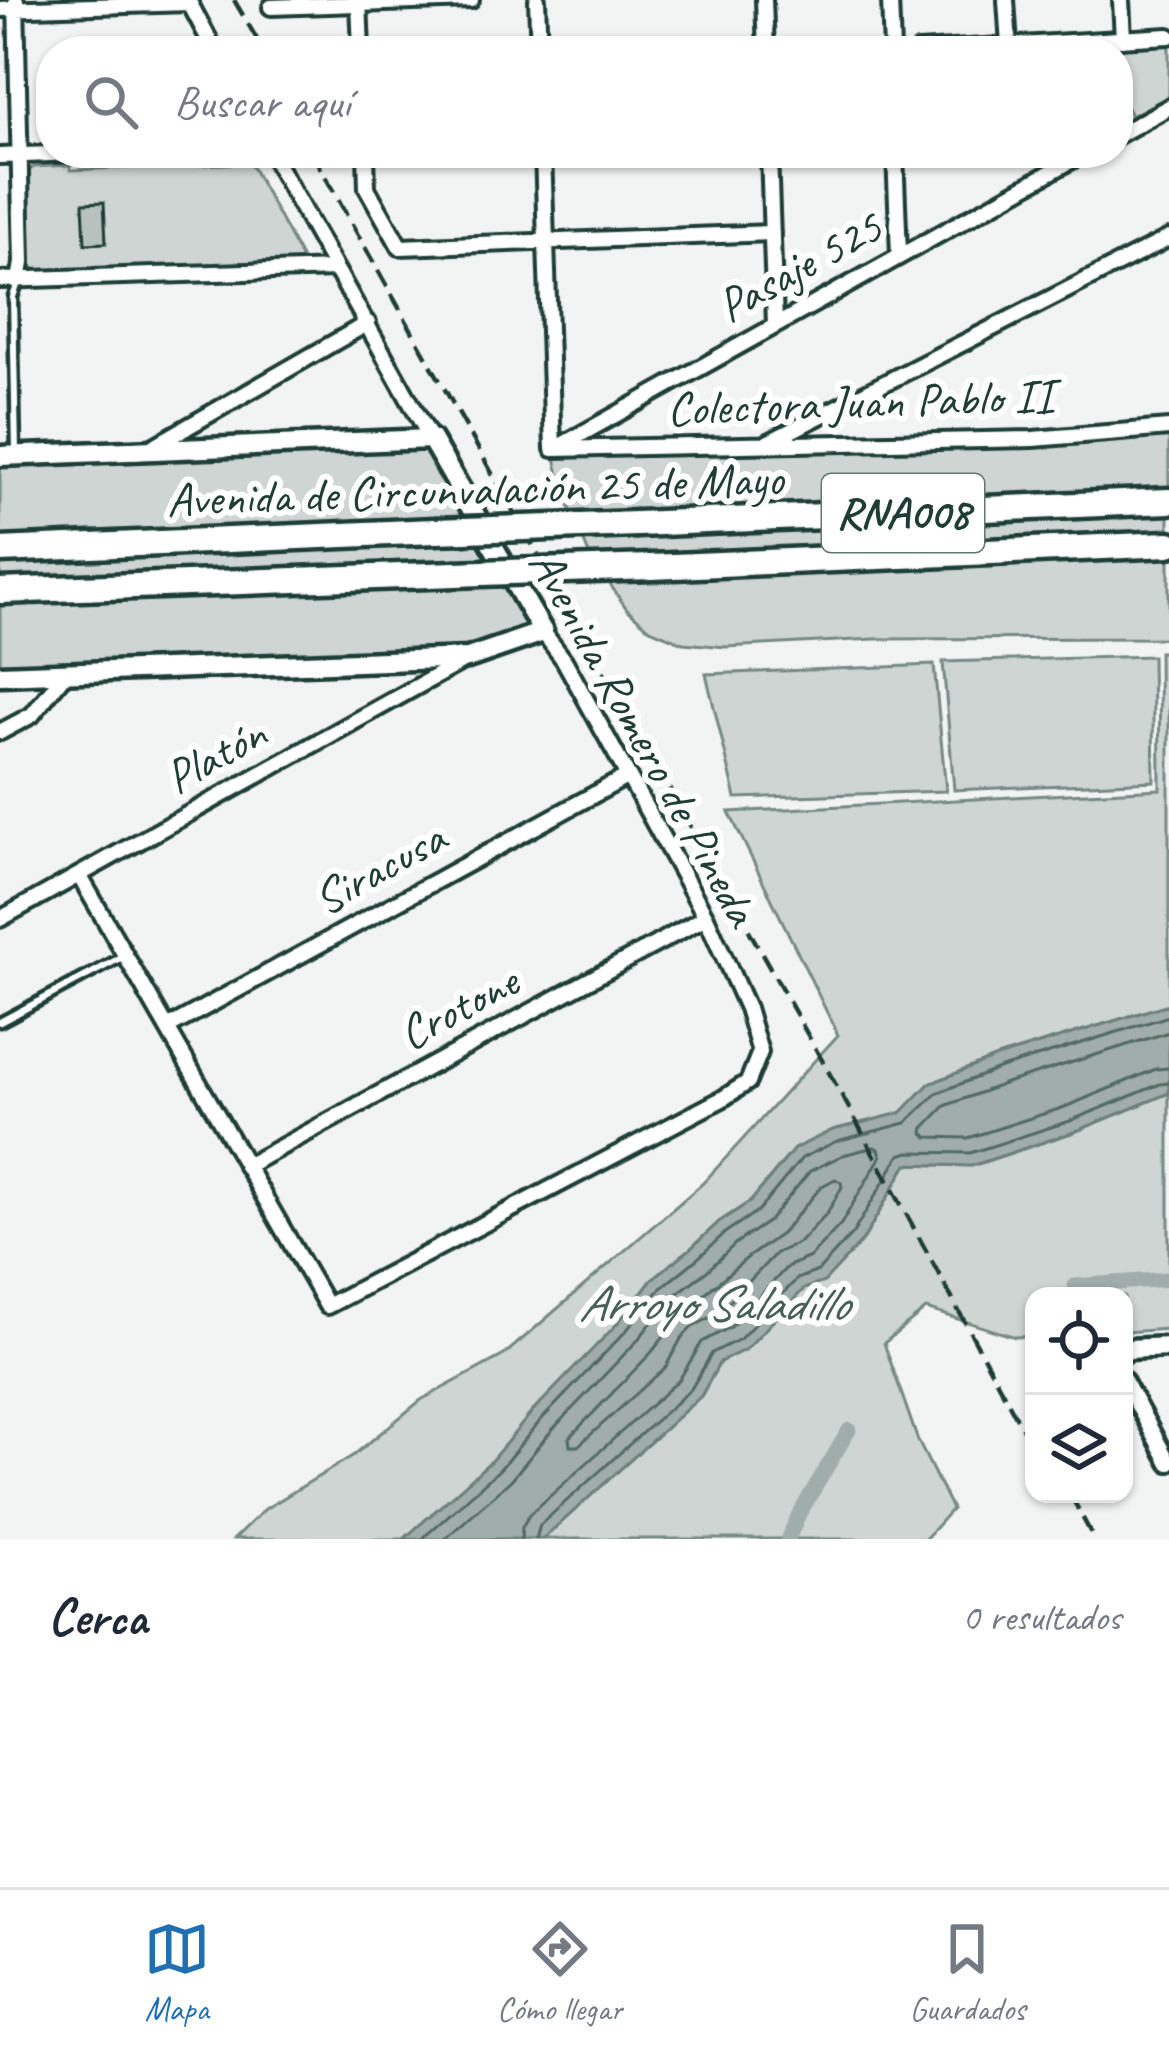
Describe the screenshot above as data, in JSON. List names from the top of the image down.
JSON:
{
  "streets": {
    "highway": ["Avenida de Circunvalación 25 de Mayo", "RNA008"],
    "main road": ["Avenida Romero de Pineda"],
    "street": [
      "Pasaje 525",
      "Colectora Juan Pablo II",
      "Platón",
      "Siracusa",
      "Crotone"
    ]
  },
  "crossings": [
    ["Pasaje 525", "Colectora Juan Pablo II"],
    ["Avenida Romero de Pineda", "Siracusa"],
    ["Avenida Romero de Pineda", "Crotone"]
  ],
  "water": ["Arroyo Saladillo"],
  "page": {
    "search": "Buscar aquí",
    "heading": ["Cerca", "0 resultados"],
    "nav": ["Mapa", "Cómo llegar", "Guardados"]
  }
}
